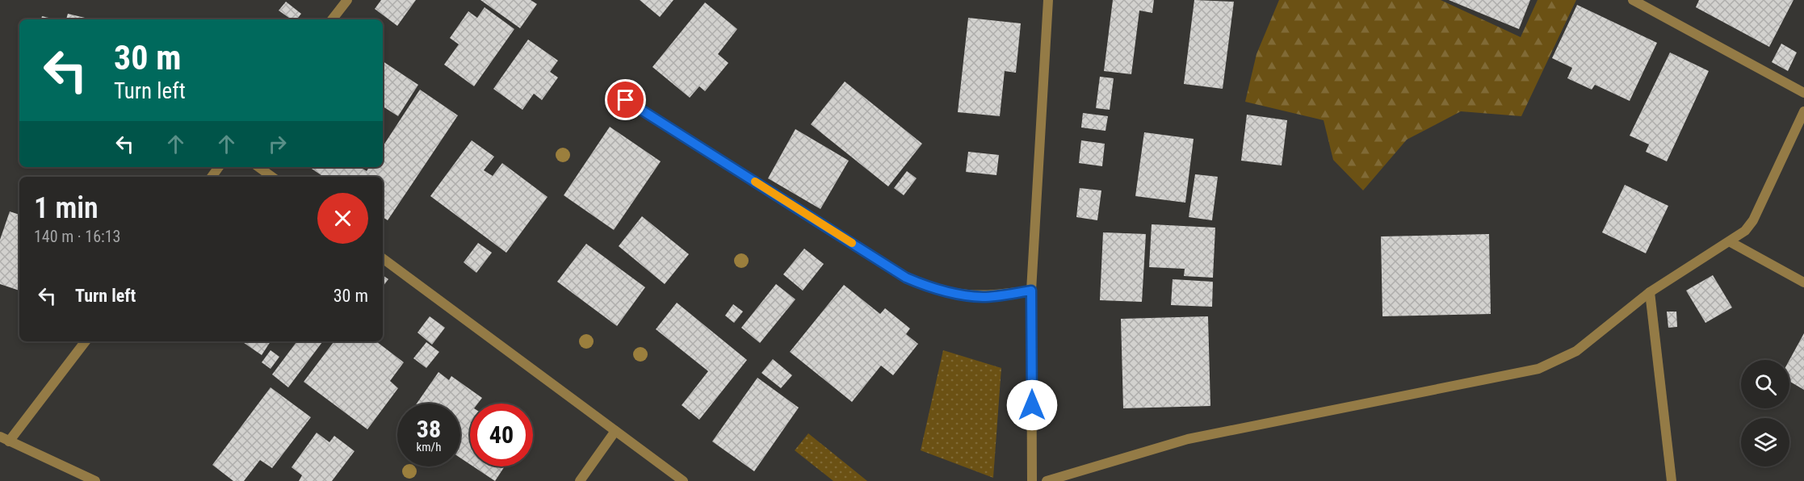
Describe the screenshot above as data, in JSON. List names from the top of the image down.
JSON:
{
  "page": {
    "turn": ["30 m", "Turn left"],
    "heading": ["1 min", "140 m · 16:13"],
    "list": [
      {
        "name": "Turn left",
        "value": "30 m"
      }
    ],
    "speed": "38 km/h",
    "limit": "40"
  }
}
